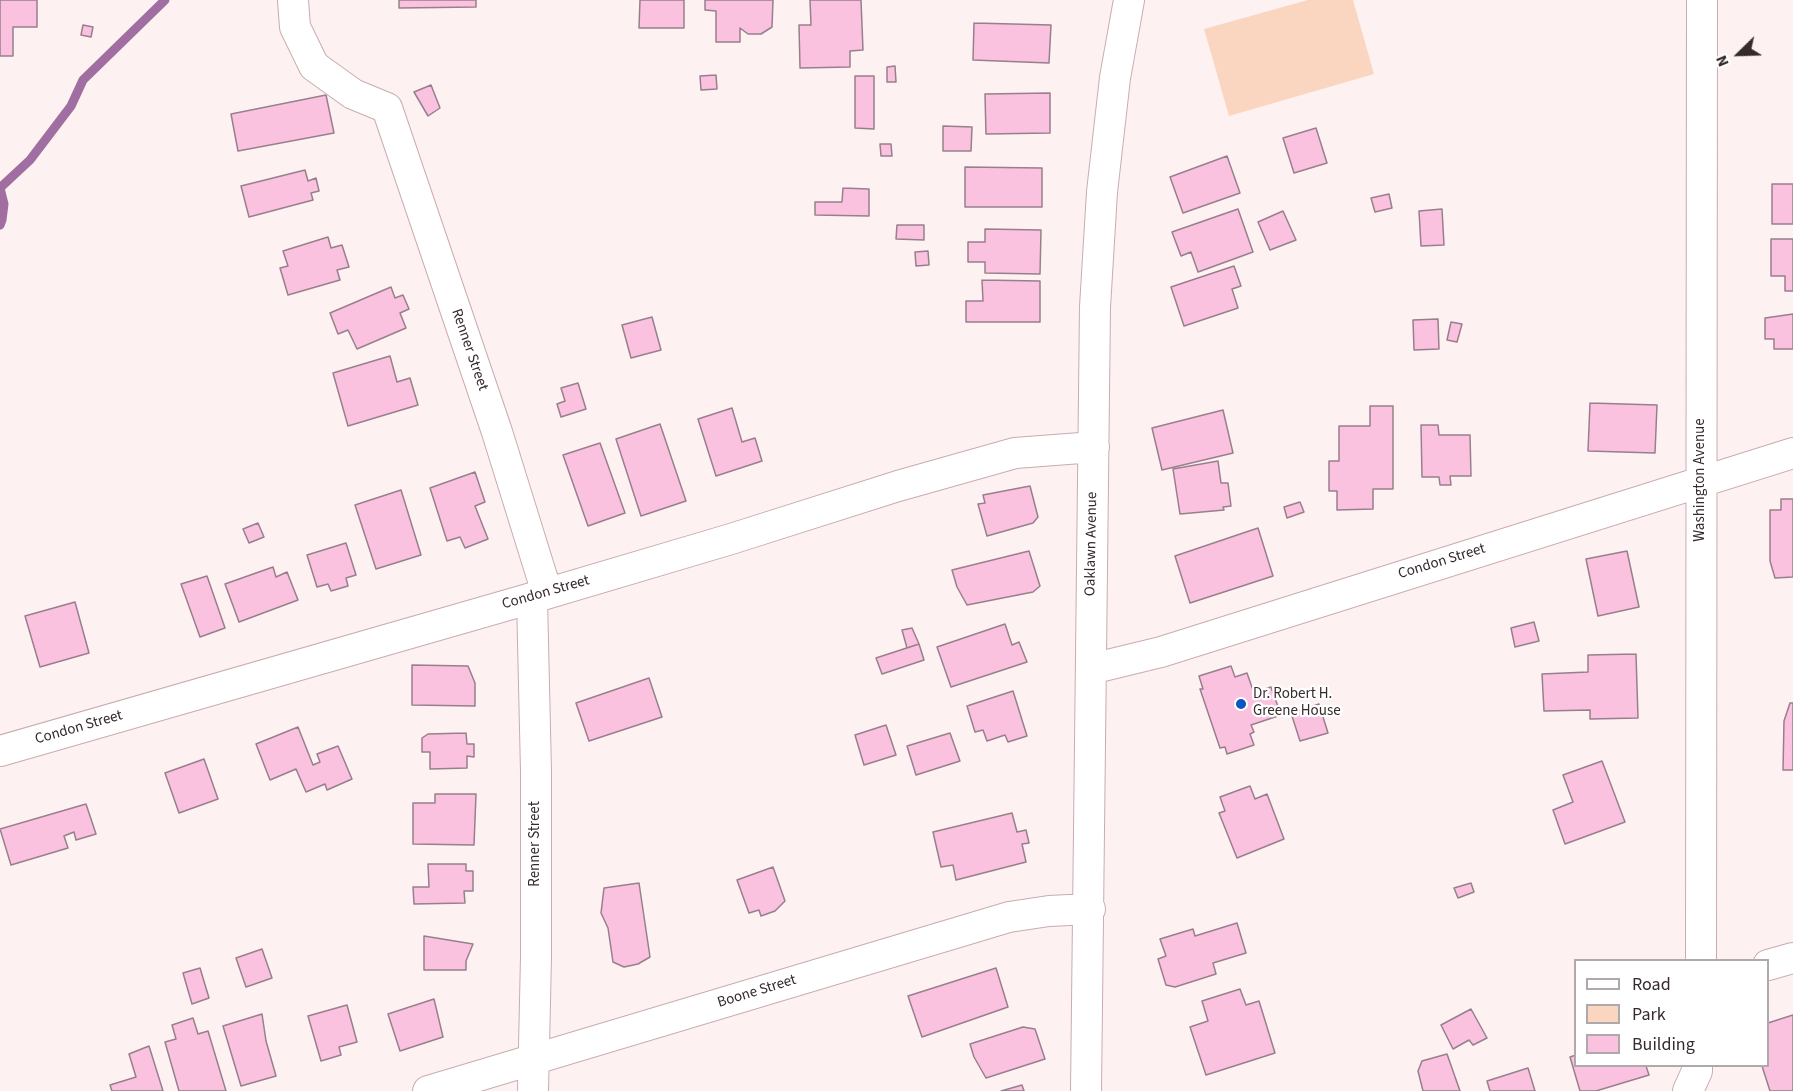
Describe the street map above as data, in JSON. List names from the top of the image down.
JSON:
{
  "streets": {
    "street": [
      "Renner Street",
      "Washington Avenue",
      "Oaklawn Avenue",
      "Condon Street",
      "Boone Street"
    ]
  },
  "crossings": [
    ["Renner Street", "Condon Street"],
    ["Renner Street", "Boone Street"],
    ["Washington Avenue", "Condon Street"],
    ["Oaklawn Avenue", "Condon Street"],
    ["Oaklawn Avenue", "Boone Street"]
  ],
  "places": ["Dr. Robert H. Greene House"],
  "legend": ["Road", "Park", "Building"],
  "north": "bottom left"
}
